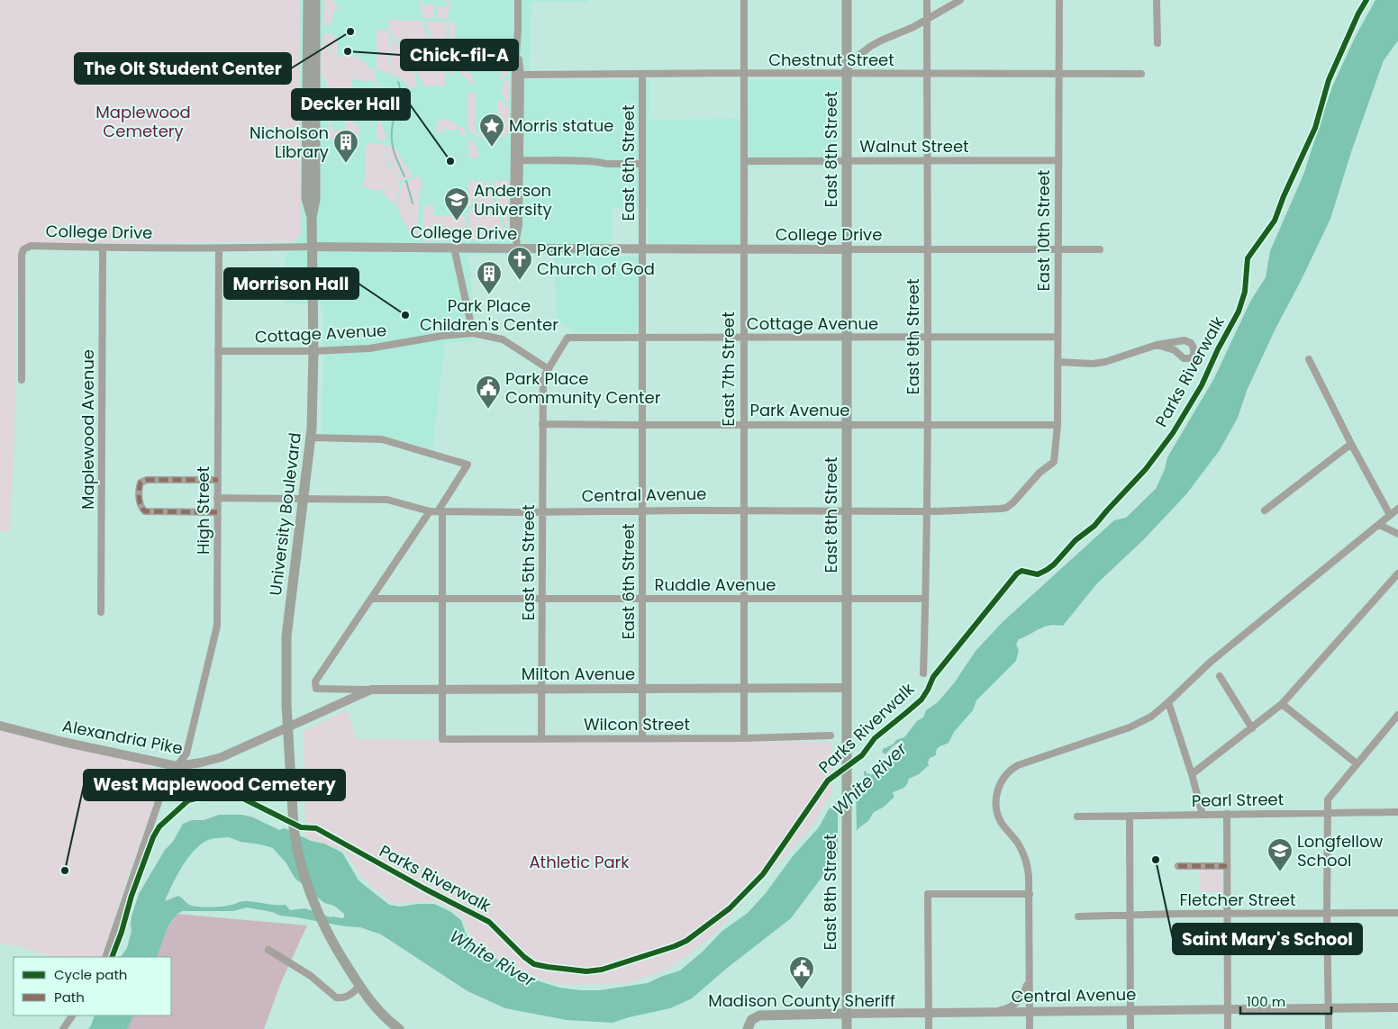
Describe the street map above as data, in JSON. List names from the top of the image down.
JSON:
{
  "streets": {
    "main road": ["East 8th Street", "Central Avenue", "University Boulevard"],
    "street": [
      "Chestnut Street",
      "Walnut Street",
      "East 6th Street",
      "East 10th Street",
      "College Drive",
      "Cottage Avenue",
      "East 9th Street",
      "East 7th Street",
      "Park Avenue",
      "Maplewood Avenue",
      "High Street",
      "East 5th Street",
      "Ruddle Avenue",
      "Milton Avenue",
      "Wilcon Street",
      "Alexandria Pike",
      "Pearl Street",
      "Fletcher Street"
    ],
    "cycle path": ["Parks Riverwalk"]
  },
  "crossings": [
    ["Chestnut Street", "East 8th Street"],
    ["Chestnut Street", "East 6th Street"],
    ["Chestnut Street", "East 10th Street"],
    ["Chestnut Street", "East 9th Street"],
    ["Chestnut Street", "East 7th Street"],
    ["Walnut Street", "East 8th Street"],
    ["Walnut Street", "East 10th Street"],
    ["Walnut Street", "East 9th Street"],
    ["Walnut Street", "East 7th Street"],
    ["East 8th Street", "College Drive"],
    ["East 8th Street", "Cottage Avenue"],
    ["East 8th Street", "Park Avenue"],
    ["East 8th Street", "Central Avenue"],
    ["East 8th Street", "Ruddle Avenue"],
    ["East 8th Street", "Milton Avenue"],
    ["East 6th Street", "College Drive"],
    ["East 6th Street", "Cottage Avenue"],
    ["East 6th Street", "Park Avenue"],
    ["East 6th Street", "Central Avenue"],
    ["East 6th Street", "Ruddle Avenue"],
    ["East 6th Street", "Milton Avenue"],
    ["East 6th Street", "Wilcon Street"],
    ["East 10th Street", "College Drive"],
    ["East 10th Street", "Cottage Avenue"],
    ["East 10th Street", "Park Avenue"],
    ["East 10th Street", "Central Avenue"],
    ["College Drive", "East 9th Street"],
    ["College Drive", "East 7th Street"],
    ["College Drive", "Maplewood Avenue"],
    ["College Drive", "High Street"],
    ["College Drive", "University Boulevard"],
    ["Cottage Avenue", "East 9th Street"],
    ["Cottage Avenue", "East 7th Street"],
    ["Cottage Avenue", "High Street"],
    ["Cottage Avenue", "University Boulevard"],
    ["Cottage Avenue", "East 5th Street"],
    ["East 9th Street", "Park Avenue"],
    ["East 9th Street", "Central Avenue"],
    ["East 9th Street", "Ruddle Avenue"],
    ["East 7th Street", "Park Avenue"],
    ["East 7th Street", "Central Avenue"],
    ["East 7th Street", "Ruddle Avenue"],
    ["East 7th Street", "Milton Avenue"],
    ["East 7th Street", "Wilcon Street"],
    ["Park Avenue", "East 5th Street"],
    ["Central Avenue", "High Street"],
    ["Central Avenue", "University Boulevard"],
    ["Central Avenue", "East 5th Street"],
    ["High Street", "Alexandria Pike"],
    ["University Boulevard", "Alexandria Pike"],
    ["East 5th Street", "Ruddle Avenue"],
    ["East 5th Street", "Milton Avenue"],
    ["East 5th Street", "Wilcon Street"],
    ["Ruddle Avenue", "Milton Avenue"],
    ["Milton Avenue", "Wilcon Street"],
    ["Milton Avenue", "Alexandria Pike"]
  ],
  "water": ["White River"],
  "parks": ["Maplewood Cemetery", "Athletic Park"],
  "places": {
    "other": [
      "The Olt Student Center",
      "Chick-fil-A",
      "Decker Hall",
      "Morrison Hall",
      "Saint Mary's School",
      "West Maplewood Cemetery"
    ],
    "place": ["Morris statue"],
    "building": ["Nicholson Library", "Park Place Children's Center"],
    "school or university": ["Anderson University", "Longfellow School"],
    "church": ["Park Place Church of God"],
    "public building": ["Park Place Community Center", "Madison County Sheriff"]
  },
  "legend": ["Cycle path", "Path"],
  "scale_bar": "100 m"
}
